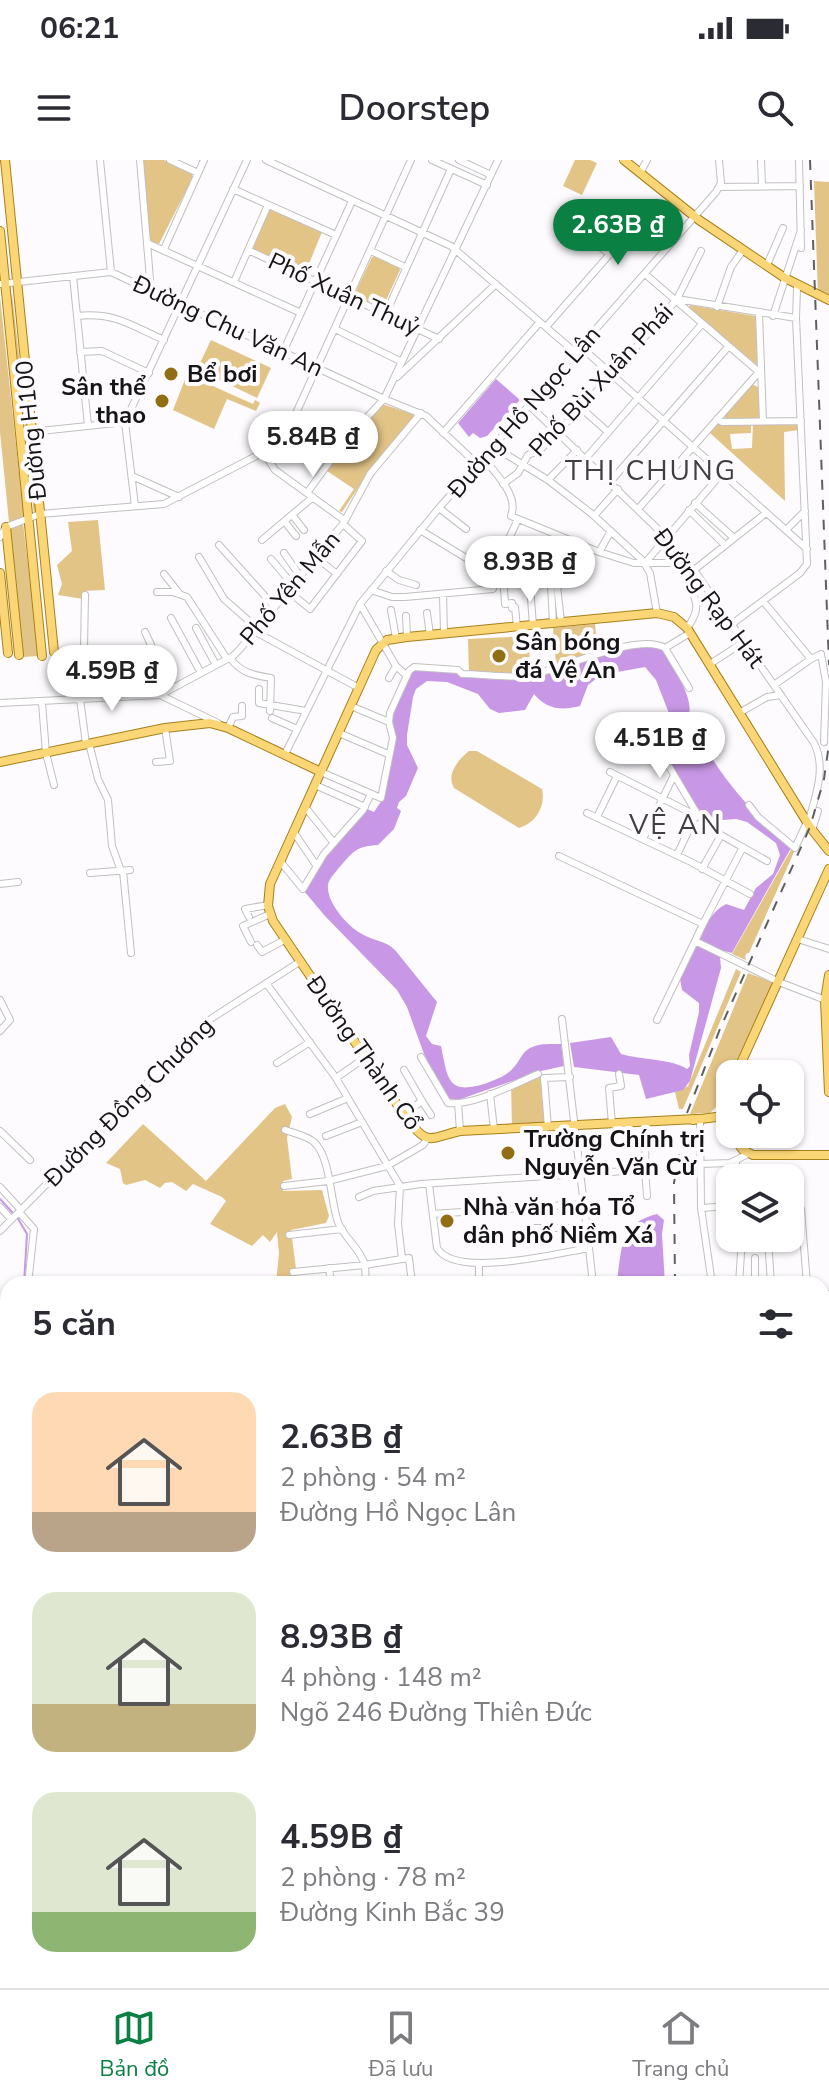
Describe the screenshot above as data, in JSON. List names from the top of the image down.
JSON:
{
  "streets": {
    "main road": ["Đường H100", "Đường Thành Cổ"],
    "street": [
      "Phố Xuân Thuỷ",
      "Đường Chu Văn An",
      "Phố Bùi Xuân Phái",
      "Đường Hồ Ngọc Lân",
      "Phố Yên Mẫn",
      "Đường Rạp Hát",
      "Đường Đồng Chương"
    ]
  },
  "crossings": [
    ["Đường Chu Văn An", "Đường Hồ Ngọc Lân"],
    ["Đường Chu Văn An", "Đường H100"],
    ["Đường Chu Văn An", "Phố Yên Mẫn"],
    ["Phố Bùi Xuân Phái", "Đường Rạp Hát"],
    ["Đường Hồ Ngọc Lân", "Đường Rạp Hát"],
    ["Đường Thành Cổ", "Đường Đồng Chương"]
  ],
  "districts": ["THỊ CHUNG", "VỆ AN"],
  "places": [
    "Bể bơi",
    "Sân thể thao",
    "Sân bóng đá Vệ An",
    "Trường Chính trị Nguyễn Văn Cừ",
    "Nhà văn hóa Tổ dân phố Niềm Xá"
  ],
  "page": {
    "status": "06:21",
    "header": "Doorstep",
    "price": [
      "2.63B ₫",
      "5.84B ₫",
      "8.93B ₫",
      "4.59B ₫",
      "4.51B ₫"
    ],
    "heading": "5 căn",
    "list": [
      {
        "name": "2.63B ₫",
        "note": "2 phòng · 54 m² · Đường Hồ Ngọc Lân"
      },
      {
        "name": "8.93B ₫",
        "note": "4 phòng · 148 m² · Ngõ 246 Đường Thiên Đức"
      },
      {
        "name": "4.59B ₫",
        "note": "2 phòng · 78 m² · Đường Kinh Bắc 39"
      }
    ],
    "tabs": ["Bản đồ", "Đã lưu", "Trang chủ"]
  }
}
